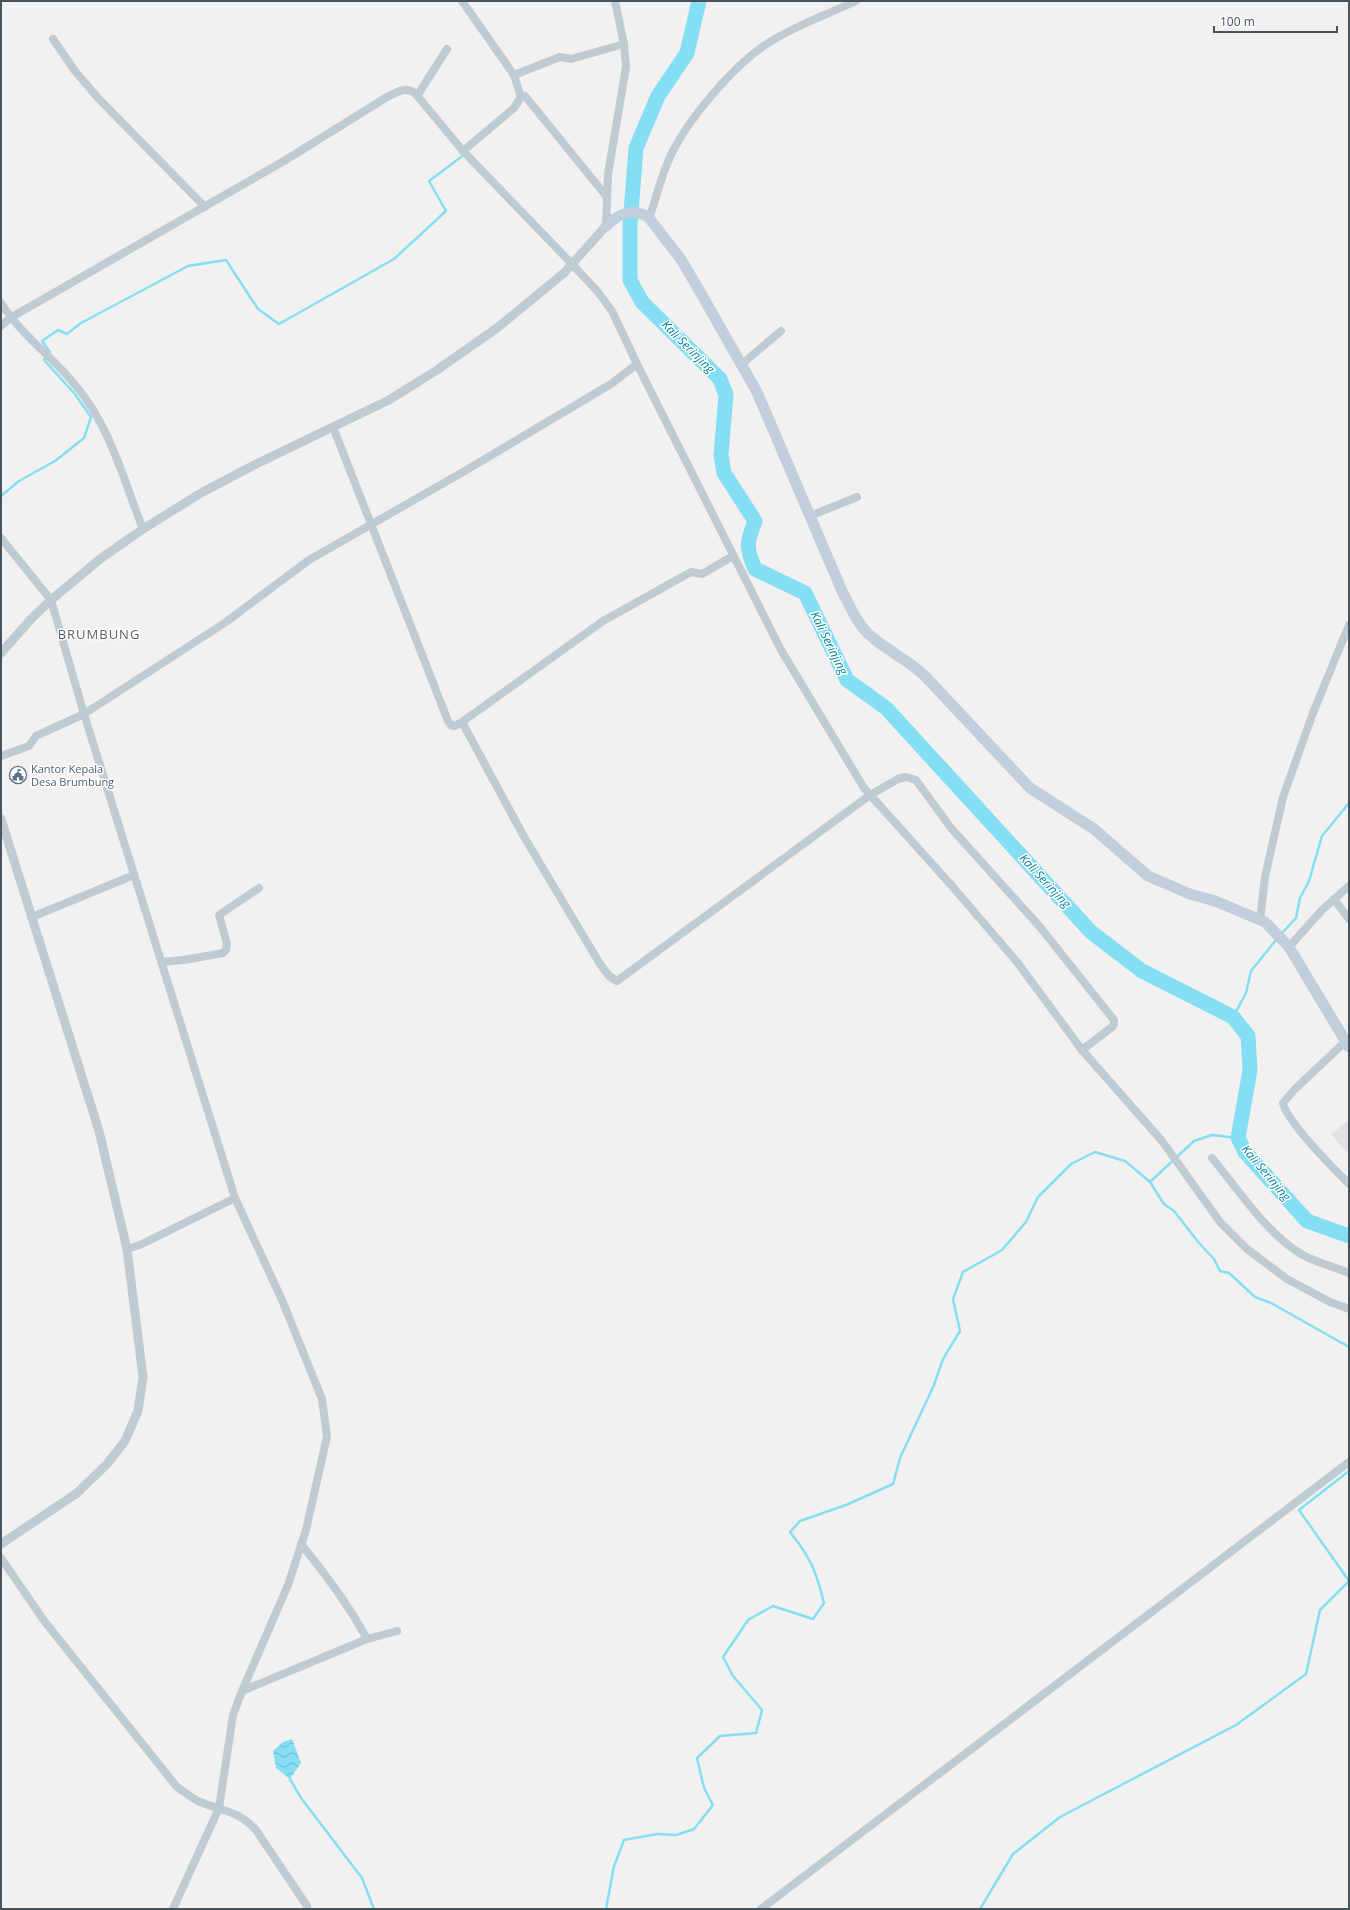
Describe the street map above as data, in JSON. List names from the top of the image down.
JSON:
{
  "districts": ["BRUMBUNG"],
  "water": ["Kali Serinjing"],
  "places": {
    "public building": ["Kantor Kepala Desa Brumbung"]
  },
  "scale_bar": "100 m"
}
